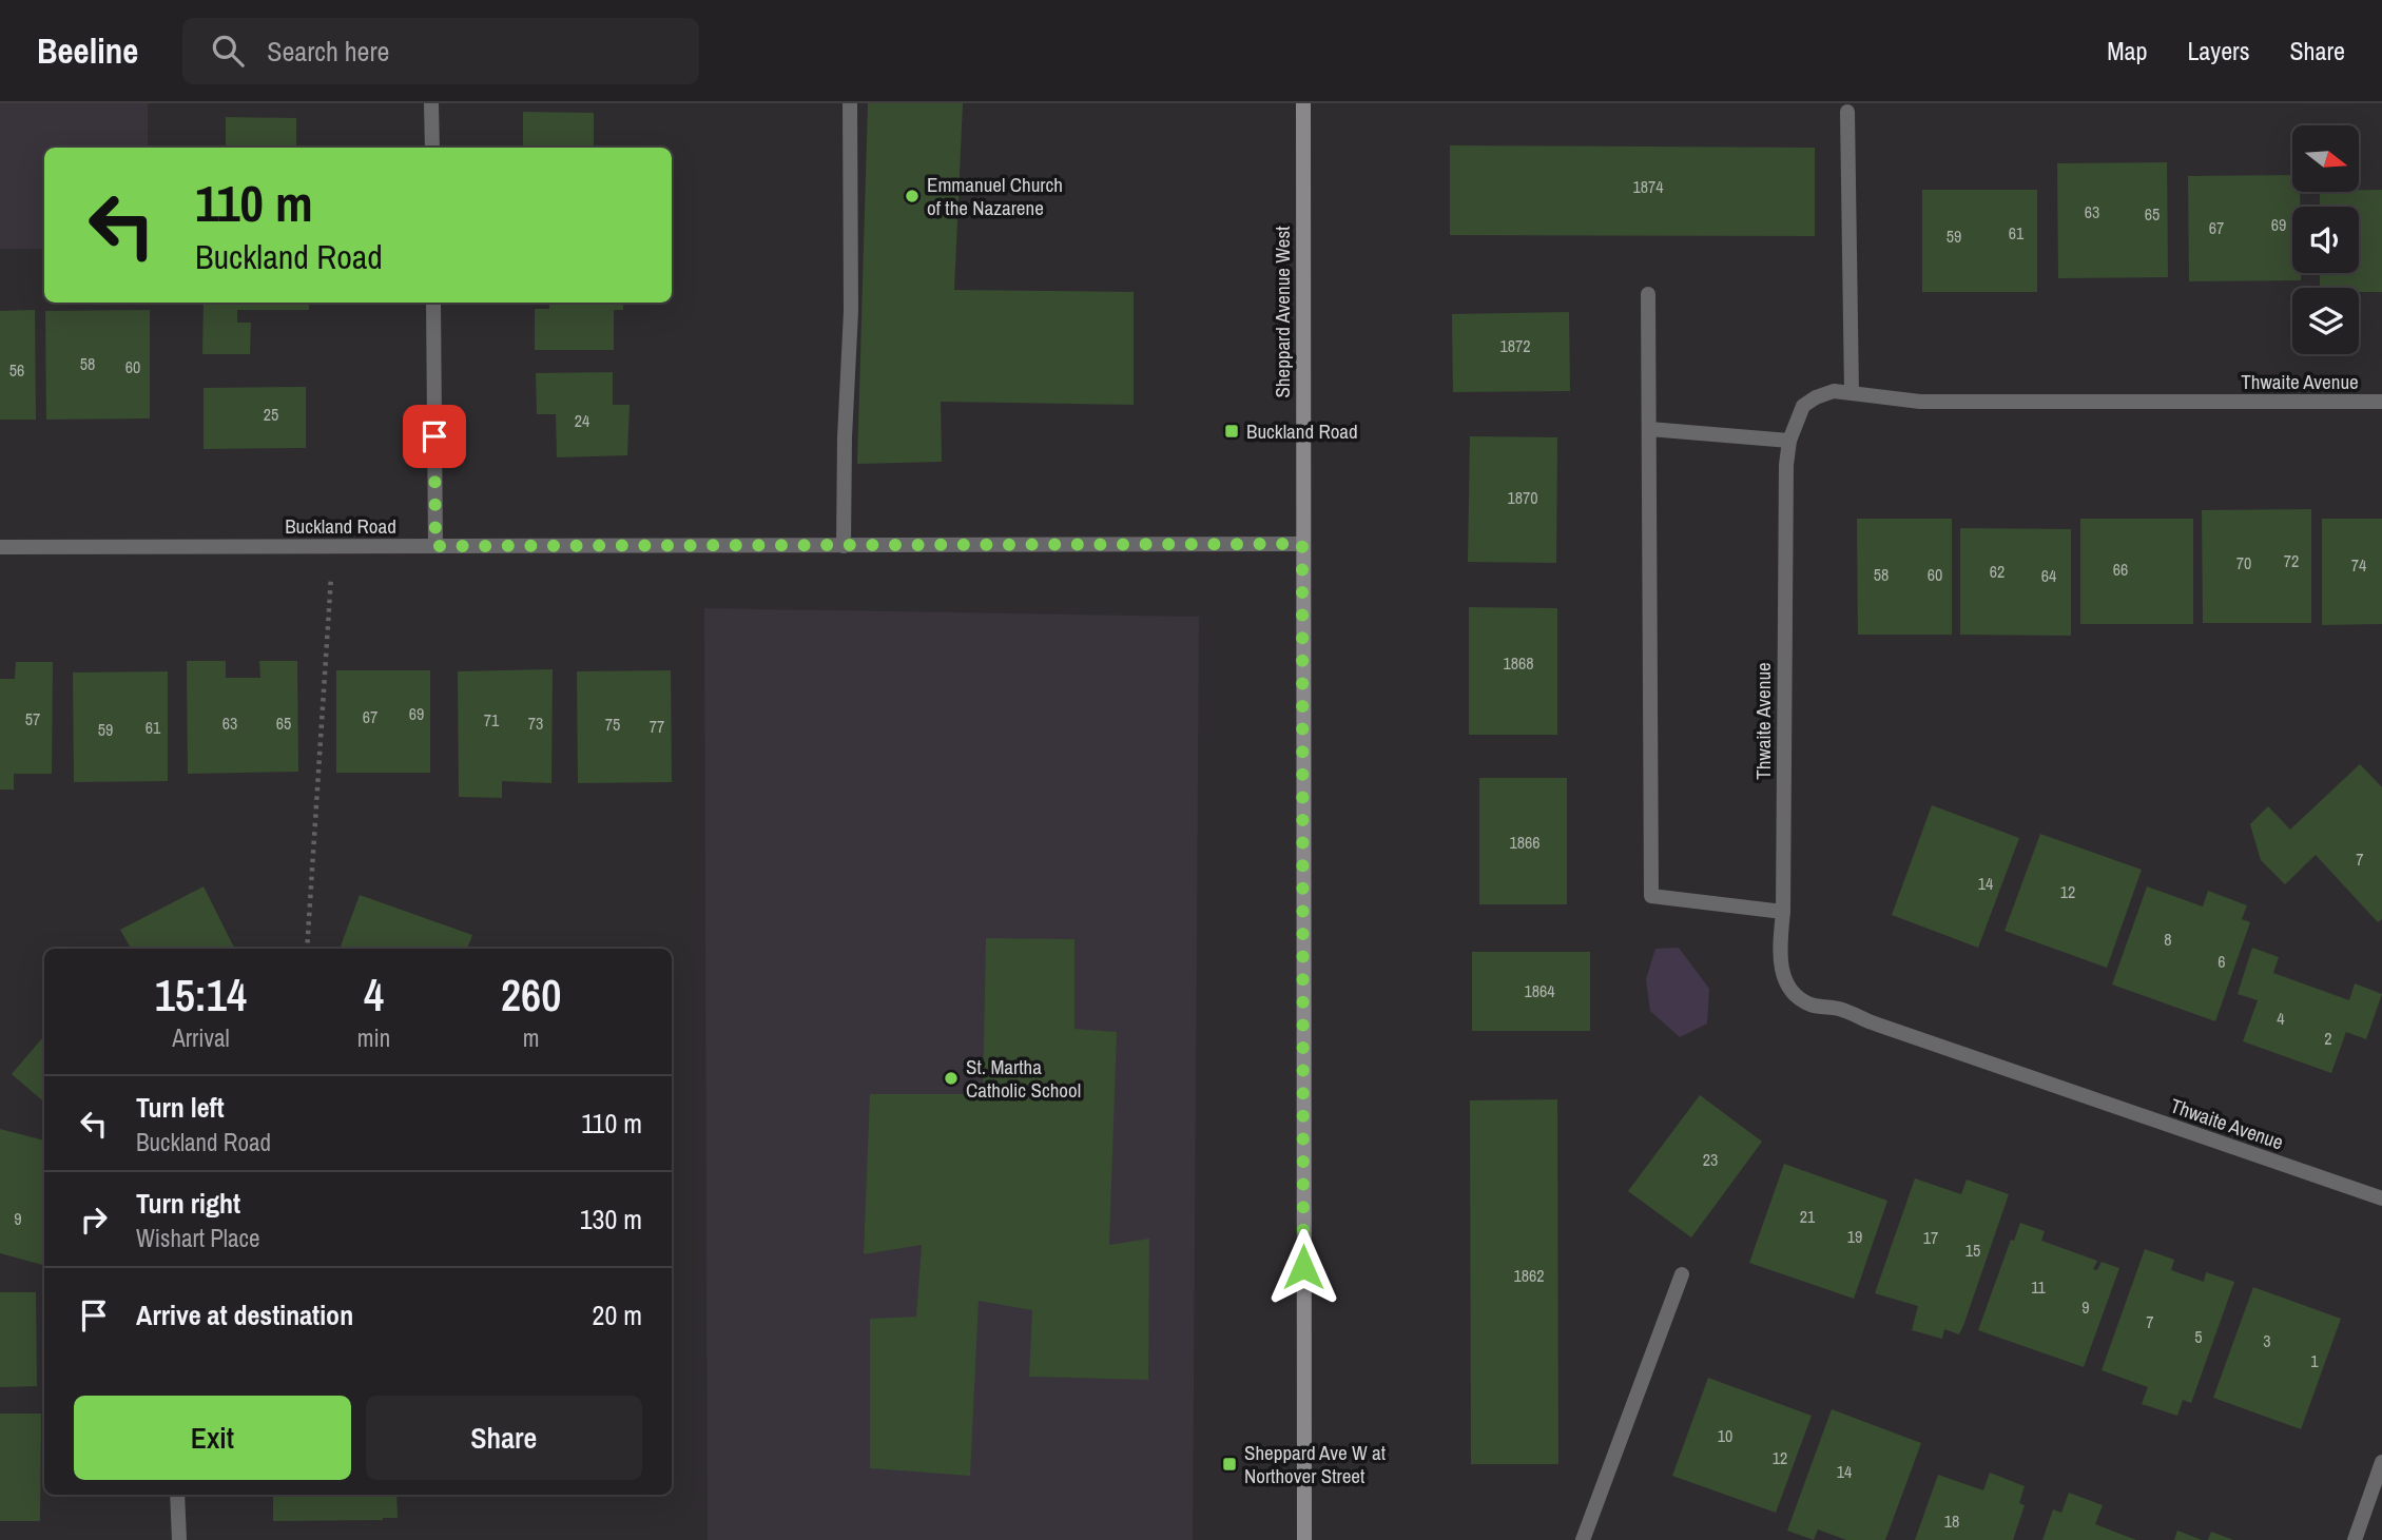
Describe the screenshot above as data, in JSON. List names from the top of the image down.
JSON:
{
  "streets": {
    "main road": ["Sheppard Avenue West"],
    "street": ["Thwaite Avenue", "Buckland Road"]
  },
  "crossings": [
    ["Sheppard Avenue West", "Buckland Road"]
  ],
  "places": {
    "other": ["Emmanuel Church of the Nazarene", "St. Martha Catholic School"],
    "transit": ["Buckland Road", "Sheppard Ave W at Northover Street"]
  },
  "house_numbers": [
    "1874",
    "63",
    "65",
    "69",
    "67",
    "61",
    "59",
    "1872",
    "58",
    "60",
    "56",
    "25",
    "24",
    "1870",
    "72",
    "70",
    "74",
    "66",
    "62",
    "58",
    "60",
    "64",
    "1868",
    "69",
    "67",
    "57",
    "71",
    "63",
    "65",
    "73",
    "75",
    "77",
    "61",
    "59",
    "1866",
    "7",
    "14",
    "12",
    "8",
    "6",
    "1864",
    "4",
    "2",
    "23",
    "21",
    "9",
    "19",
    "17",
    "15",
    "1862",
    "11",
    "9",
    "7",
    "5",
    "3",
    "1",
    "10",
    "12",
    "14",
    "18"
  ],
  "north": "right",
  "page": {
    "header": "Beeline",
    "search": "Search here",
    "nav": ["Map", "Layers", "Share"],
    "turn": ["110 m", "Buckland Road"],
    "eta": [
      "15:14",
      "Arrival",
      "4",
      "min",
      "260",
      "m"
    ],
    "list": [
      {
        "name": "Turn left",
        "note": "Buckland Road",
        "value": "110 m"
      },
      {
        "name": "Turn right",
        "note": "Wishart Place",
        "value": "130 m"
      },
      {
        "name": "Arrive at destination",
        "value": "20 m"
      }
    ],
    "buttons": ["Exit", "Share"]
  }
}
